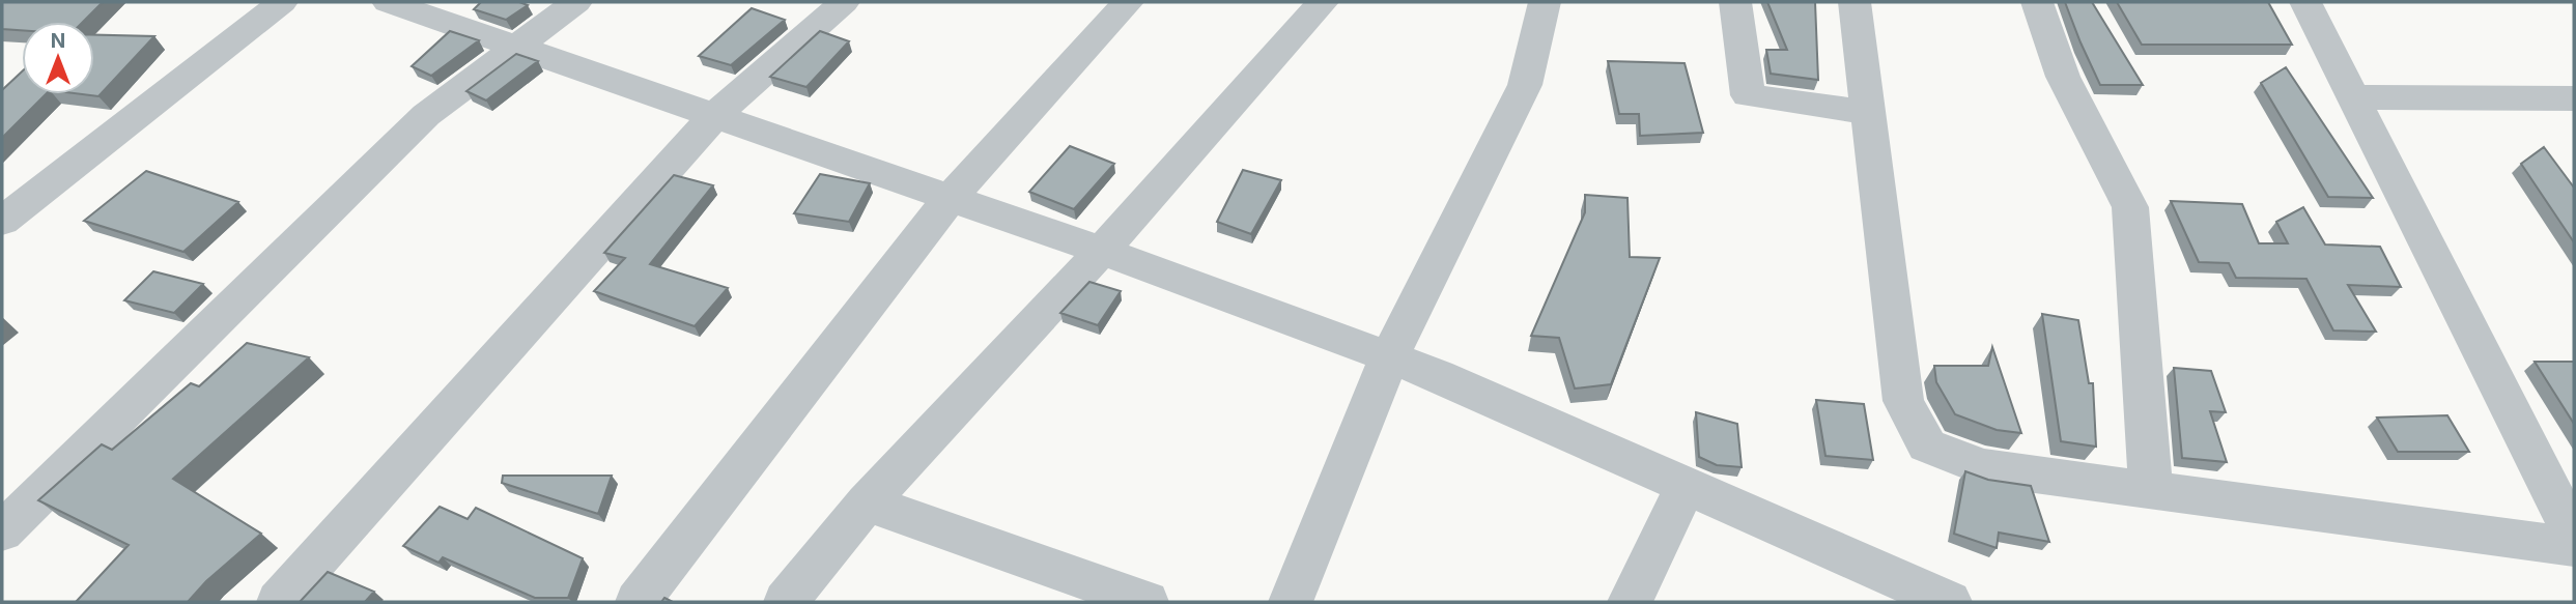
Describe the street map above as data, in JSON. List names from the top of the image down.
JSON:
{
  "north": "top"
}
